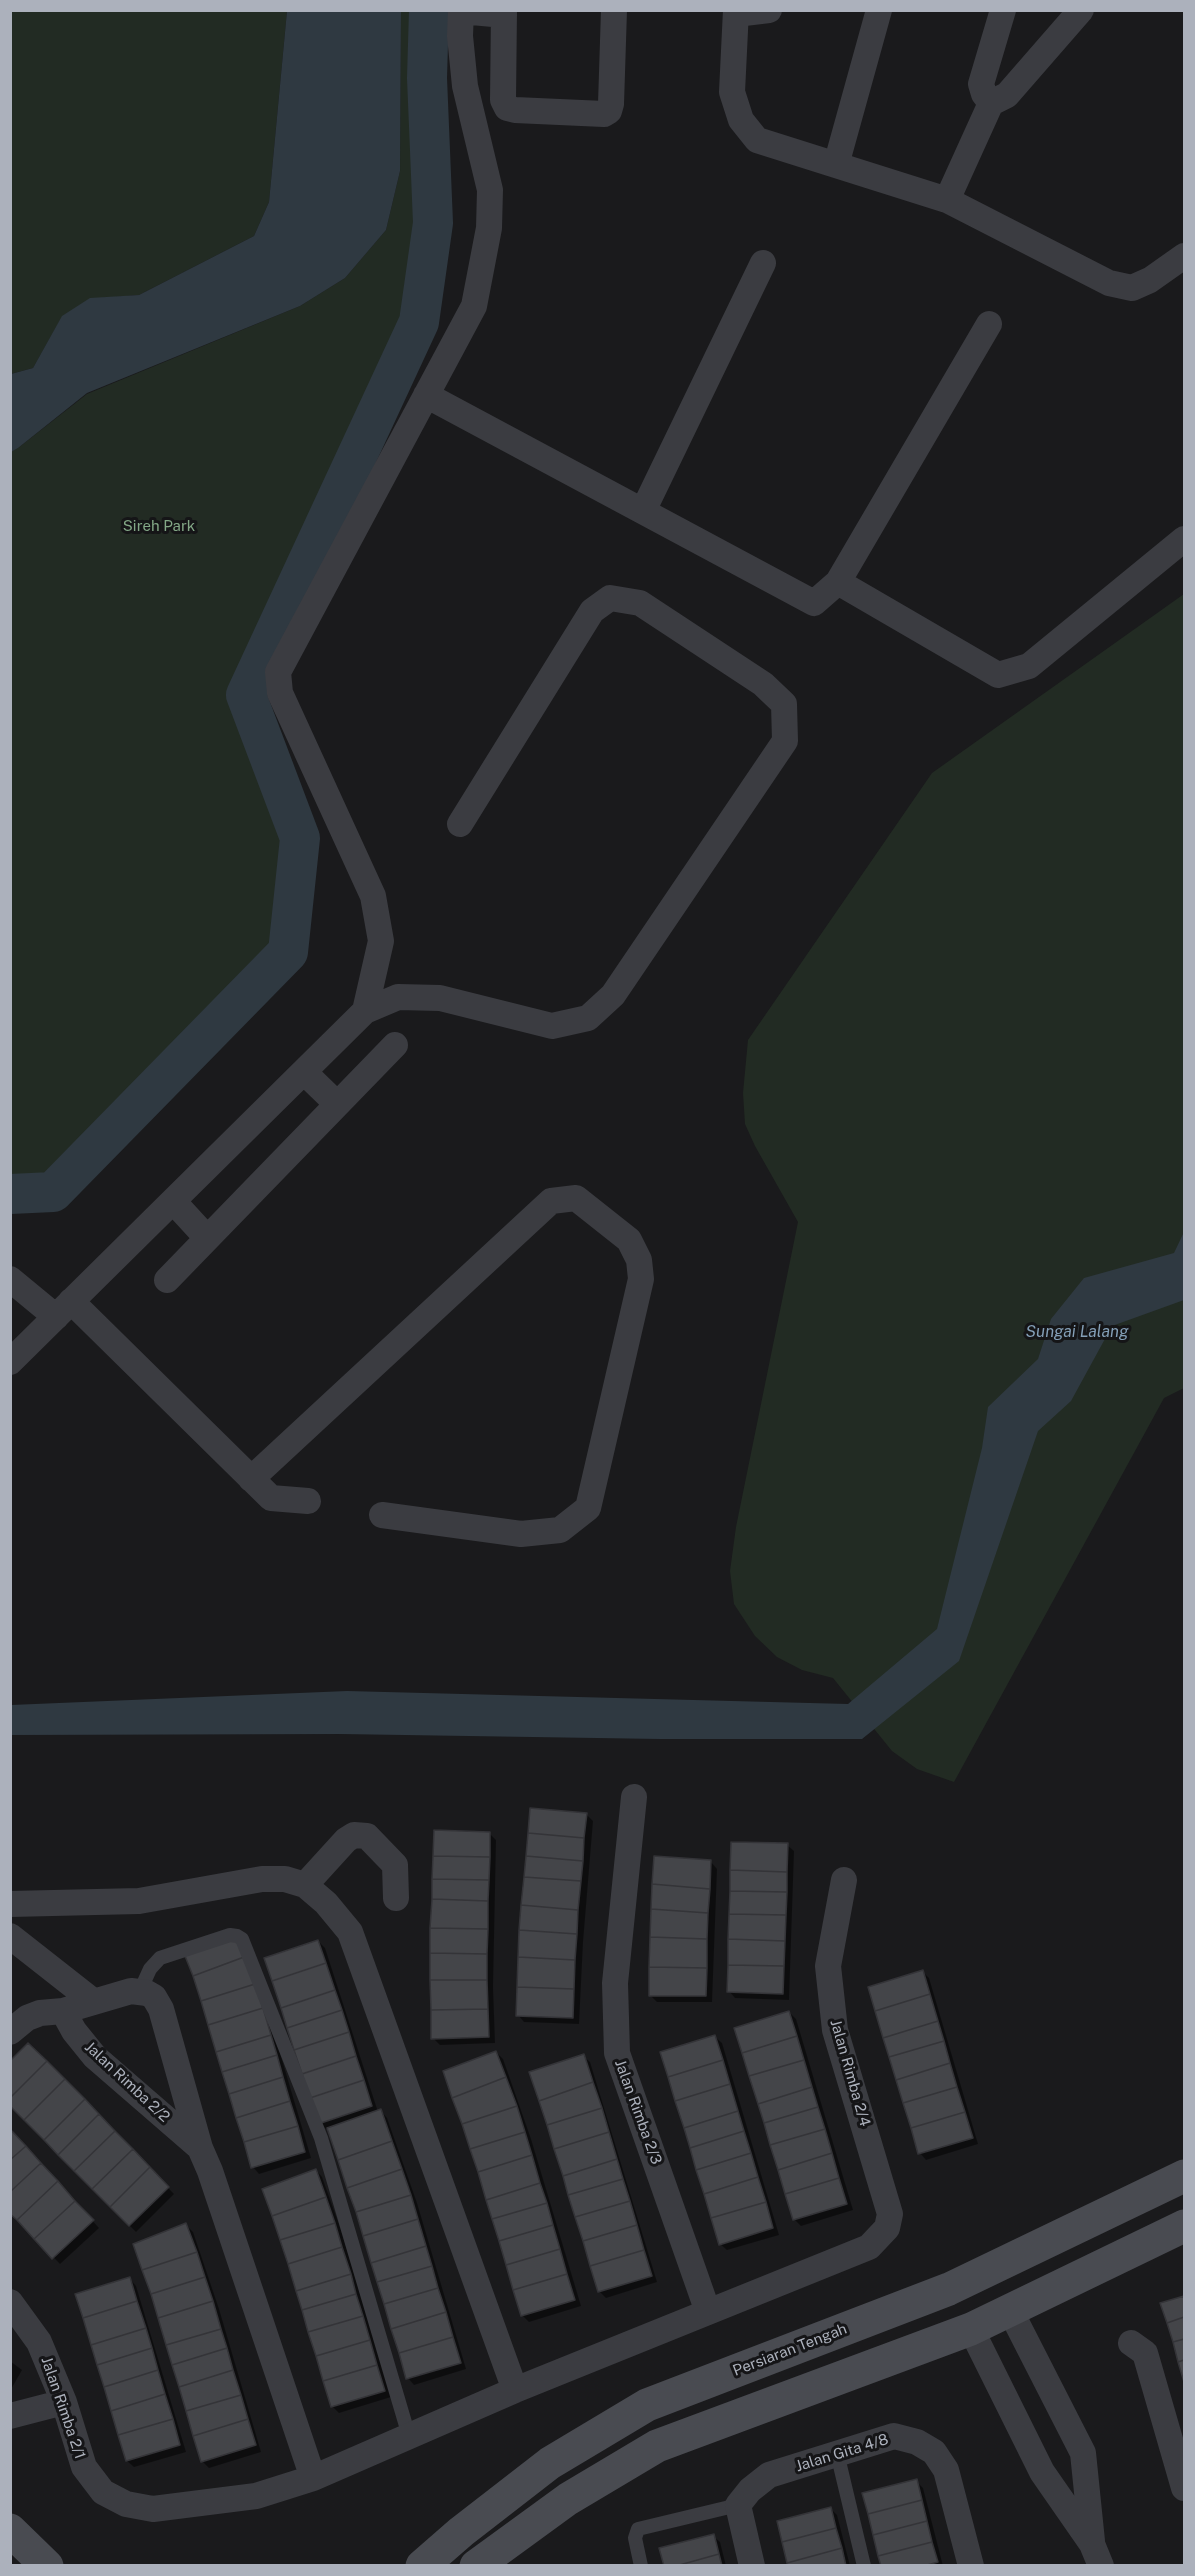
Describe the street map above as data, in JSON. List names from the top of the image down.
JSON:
{
  "streets": {
    "street": [
      "Jalan Rimba 2/4",
      "Jalan Rimba 2/2",
      "Jalan Rimba 2/3",
      "Persiaran Tengah",
      "Jalan Rimba 2/1",
      "Jalan Gita 4/8"
    ]
  },
  "crossings": [
    ["Jalan Rimba 2/4", "Jalan Rimba 2/3"],
    ["Jalan Rimba 2/2", "Jalan Rimba 2/1"]
  ],
  "water": ["Sungai Lalang"],
  "parks": ["Sireh Park"]
}
